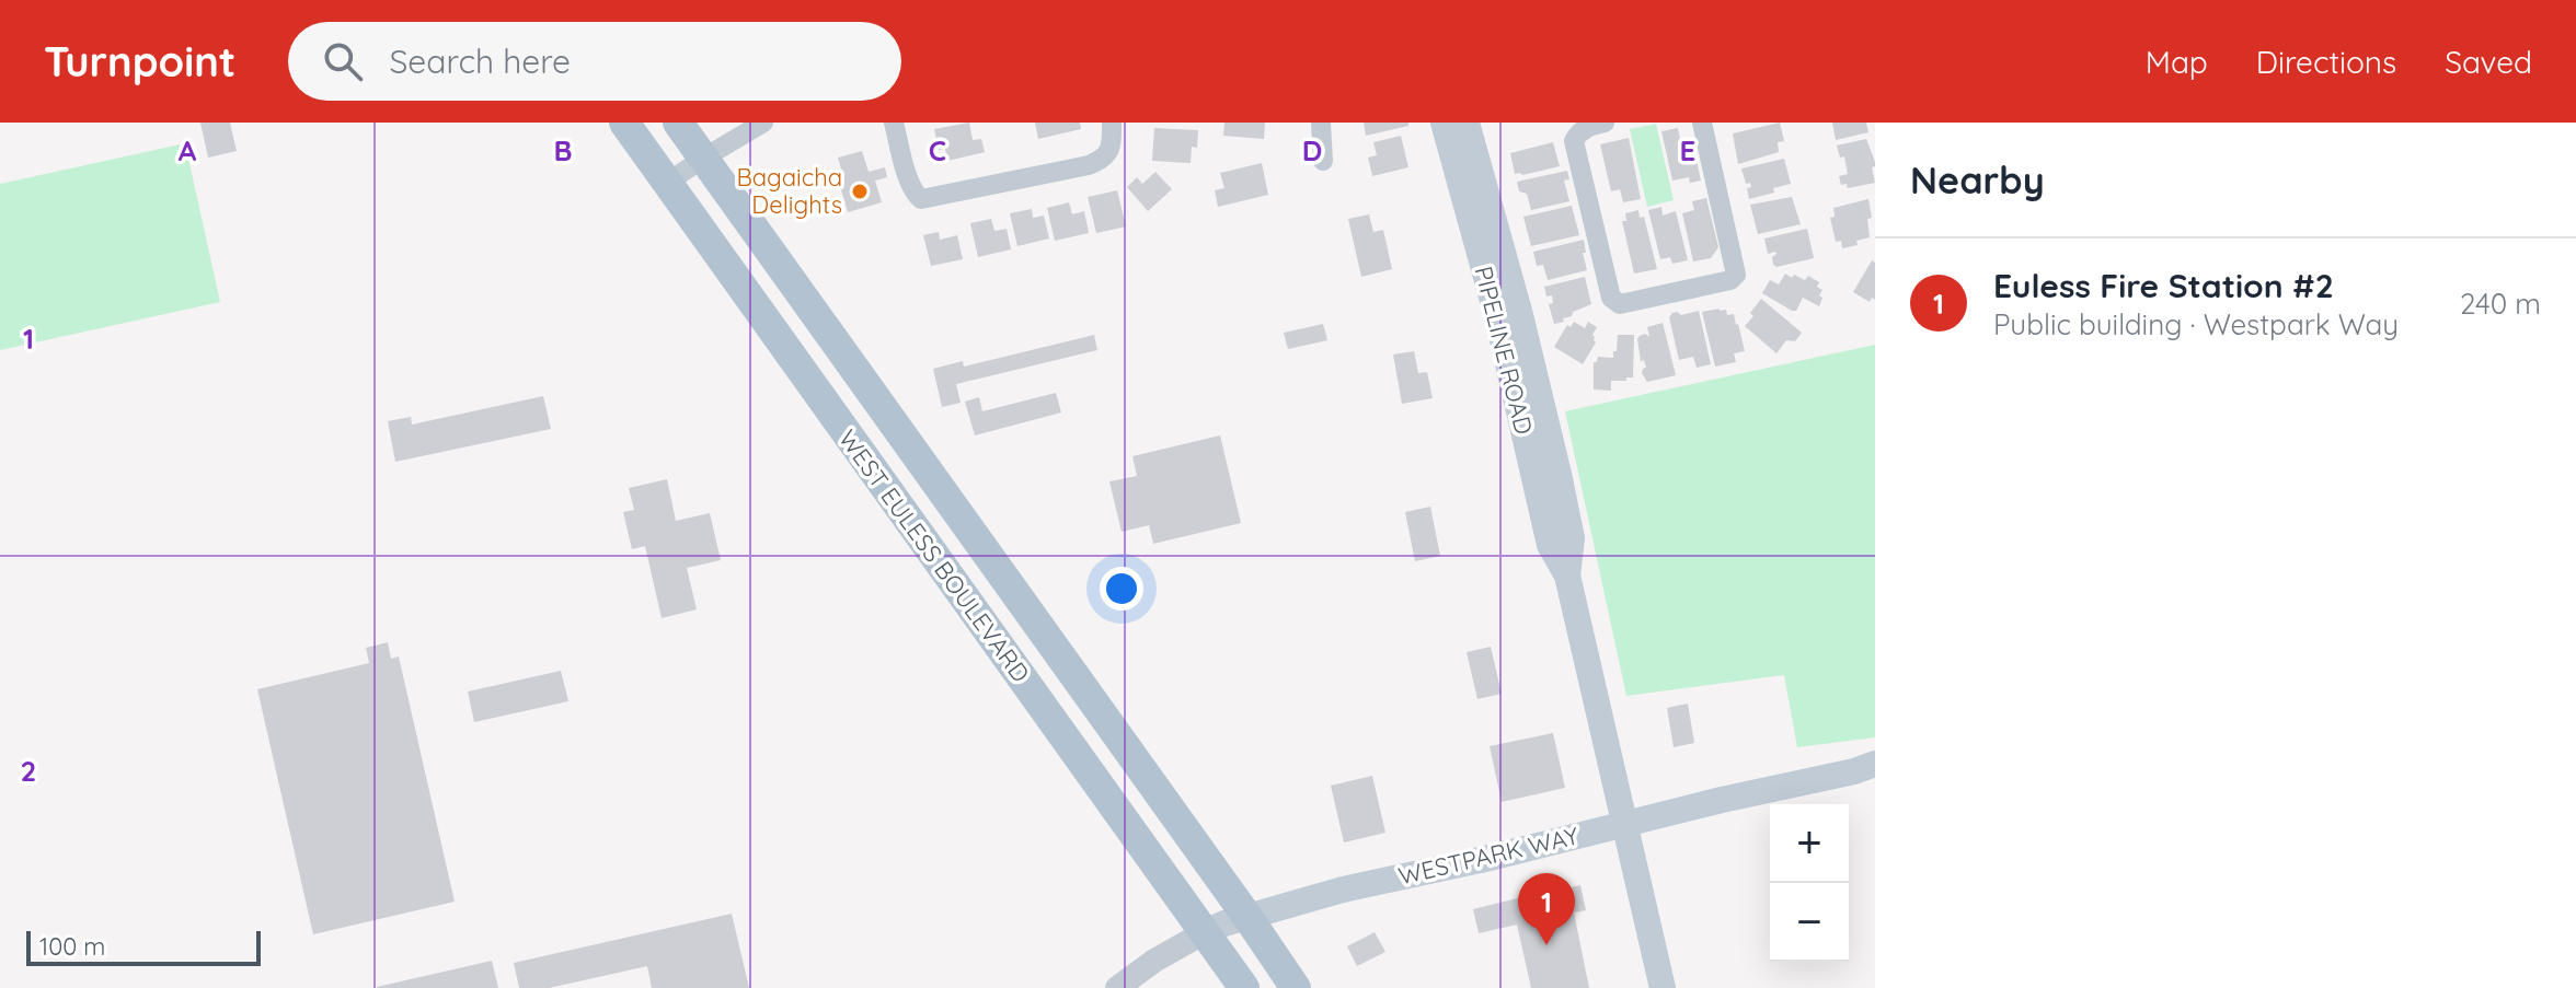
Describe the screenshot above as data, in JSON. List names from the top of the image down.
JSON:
{
  "streets": {
    "main road": ["PIPELINE ROAD", "WEST EULESS BOULEVARD", "WESTPARK WAY"]
  },
  "crossings": [
    ["PIPELINE ROAD", "WESTPARK WAY"],
    ["WEST EULESS BOULEVARD", "WESTPARK WAY"]
  ],
  "places": ["Bagaicha Delights"],
  "scale_bar": "100 m",
  "page": {
    "header": "Turnpoint",
    "search": "Search here",
    "nav": ["Map", "Directions", "Saved"],
    "heading": "Nearby",
    "list": [
      {
        "mark": "1",
        "name": "Euless Fire Station #2",
        "note": "Public building · Westpark Way",
        "value": "240 m"
      }
    ],
    "map_buttons": ["+", "−"],
    "pins": "1",
    "scale": "100 m"
  },
  "grid": {
    "columns": [
      "A",
      "B",
      "C",
      "D",
      "E"
    ],
    "rows": ["1", "2"]
  }
}
